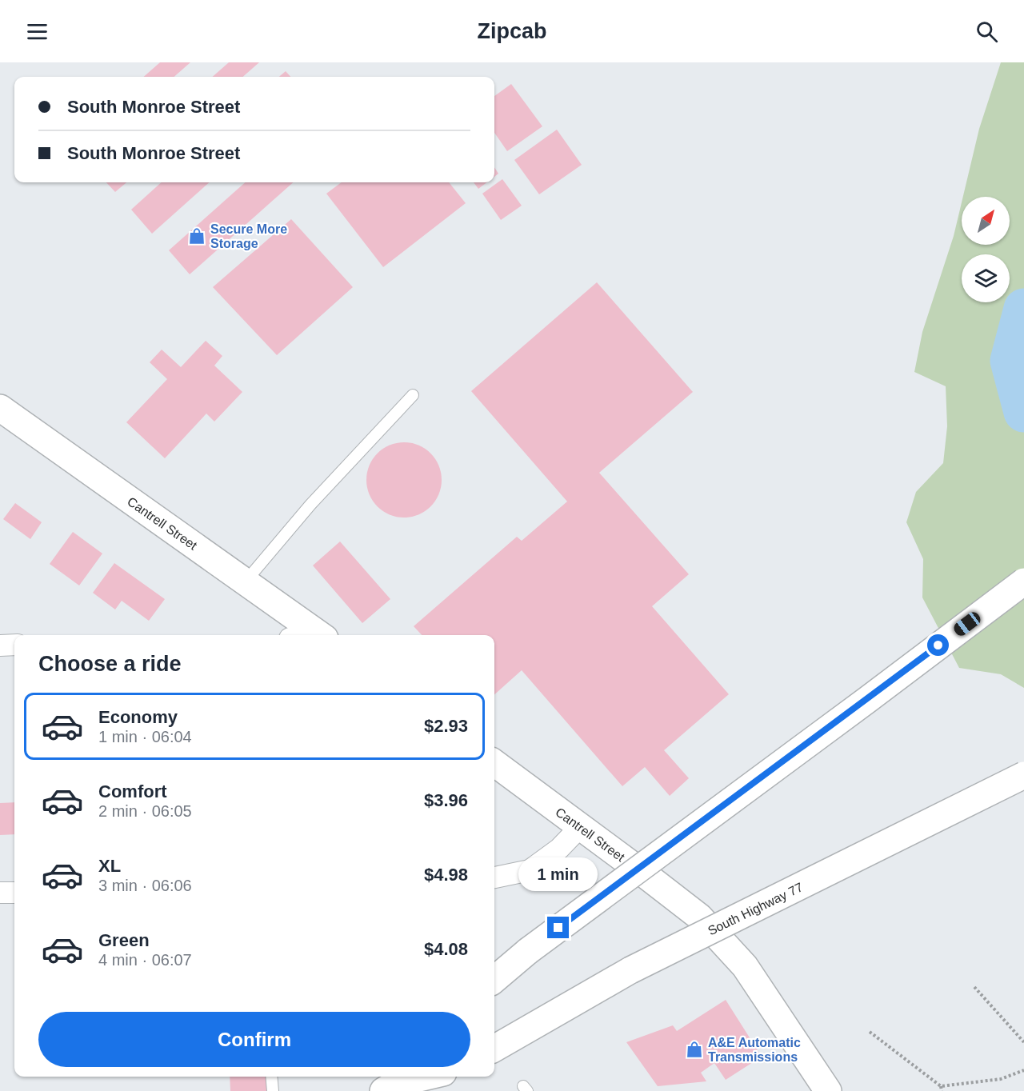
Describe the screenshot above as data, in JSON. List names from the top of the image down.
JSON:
{
  "streets": {
    "main road": ["Cantrell Street", "South Highway 77"]
  },
  "places": {
    "shop": ["Secure More Storage", "A&E Automatic Transmissions"]
  },
  "north": "top right",
  "page": {
    "header": "Zipcab",
    "banner": ["South Monroe Street", "South Monroe Street"],
    "heading": "Choose a ride",
    "list": [
      {
        "name": "Economy",
        "note": "1 min · 06:04",
        "value": "$2.93"
      },
      {
        "name": "Comfort",
        "note": "2 min · 06:05",
        "value": "$3.96"
      },
      {
        "name": "XL",
        "note": "3 min · 06:06",
        "value": "$4.98"
      },
      {
        "name": "Green",
        "note": "4 min · 06:07",
        "value": "$4.08"
      }
    ],
    "bubble": "1 min",
    "buttons": "Confirm"
  }
}
